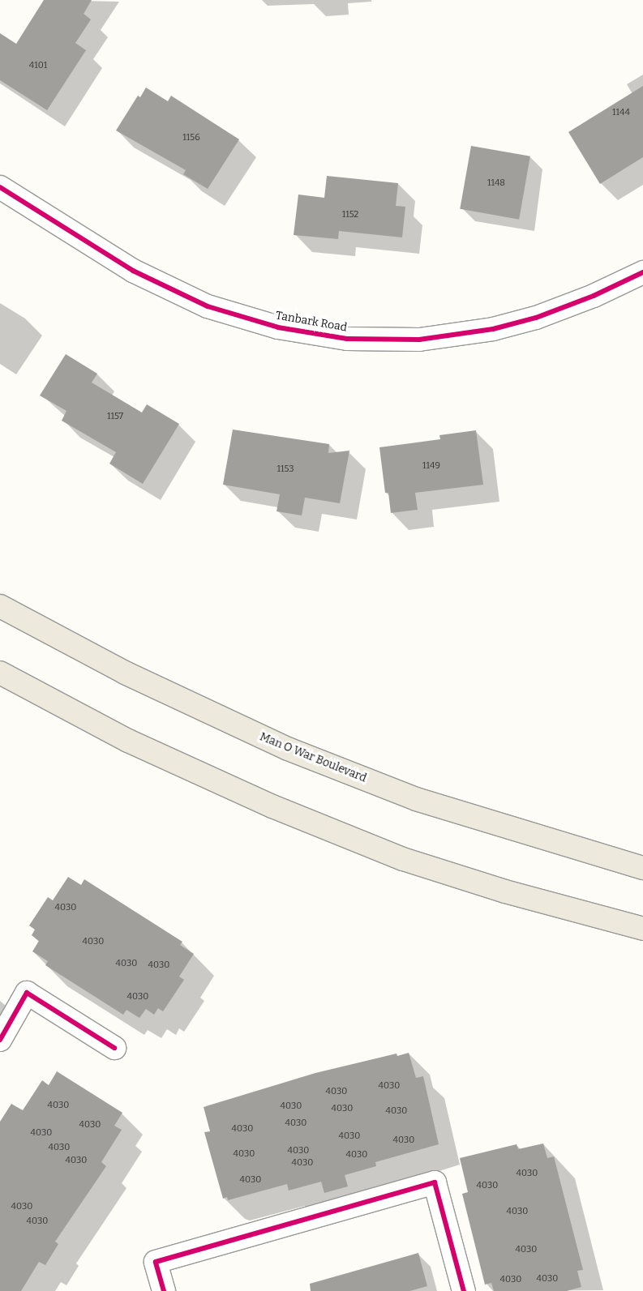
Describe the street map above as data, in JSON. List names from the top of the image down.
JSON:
{
  "streets": {
    "main road": ["Man O War Boulevard"],
    "street": ["Tanbark Road"]
  },
  "house_numbers": [
    "4101",
    "1144",
    "1156",
    "1148",
    "1152",
    "1157",
    "1149",
    "1153",
    "4030",
    "4030",
    "4030",
    "4030",
    "4030",
    "4030",
    "4030",
    "4030",
    "4030",
    "4030",
    "4030",
    "4030",
    "4030",
    "4030",
    "4030",
    "4030",
    "4030",
    "4030",
    "4030",
    "4030",
    "4030",
    "4030",
    "4030",
    "4030",
    "4030",
    "4030",
    "4030",
    "4030",
    "4030",
    "4030",
    "4030",
    "4030"
  ]
}
